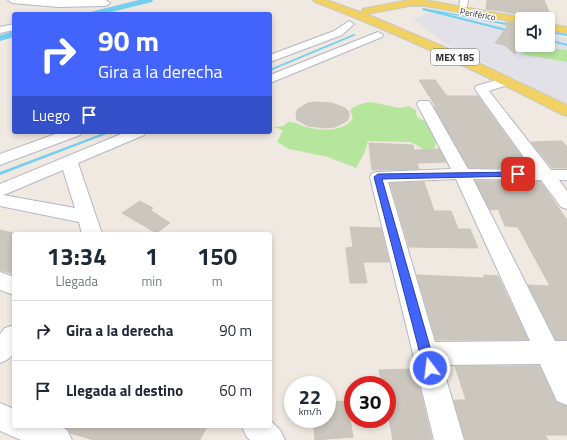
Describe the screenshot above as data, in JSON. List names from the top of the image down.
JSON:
{
  "streets": {
    "main road": ["Periférico", "MEX 185"]
  },
  "page": {
    "turn": ["90 m", "Gira a la derecha"],
    "then": "Luego",
    "eta": [
      "13:34",
      "Llegada",
      "1",
      "min",
      "150",
      "m"
    ],
    "list": [
      {
        "name": "Gira a la derecha",
        "value": "90 m"
      },
      {
        "name": "Llegada al destino",
        "value": "60 m"
      }
    ],
    "speed": "22 km/h",
    "limit": "30"
  }
}
